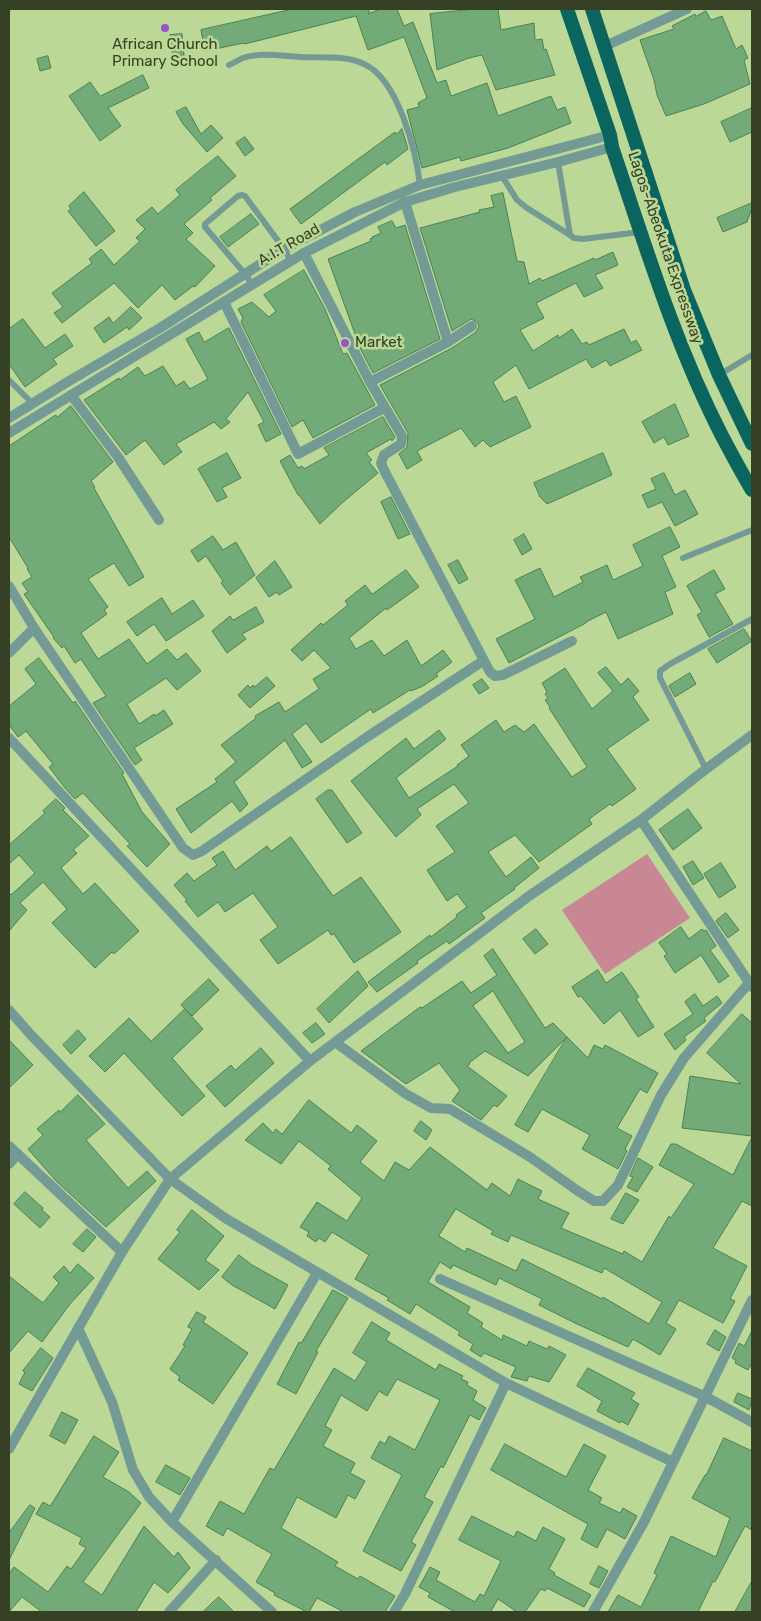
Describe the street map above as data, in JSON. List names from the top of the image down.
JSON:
{
  "streets": {
    "highway": ["Lagos-Abeokuta Expressway"],
    "street": ["A.I.T Road"]
  },
  "crossings": [
    ["A.I.T Road", "Lagos-Abeokuta Expressway"]
  ],
  "places": ["African Church Primary School", "Market"]
}
